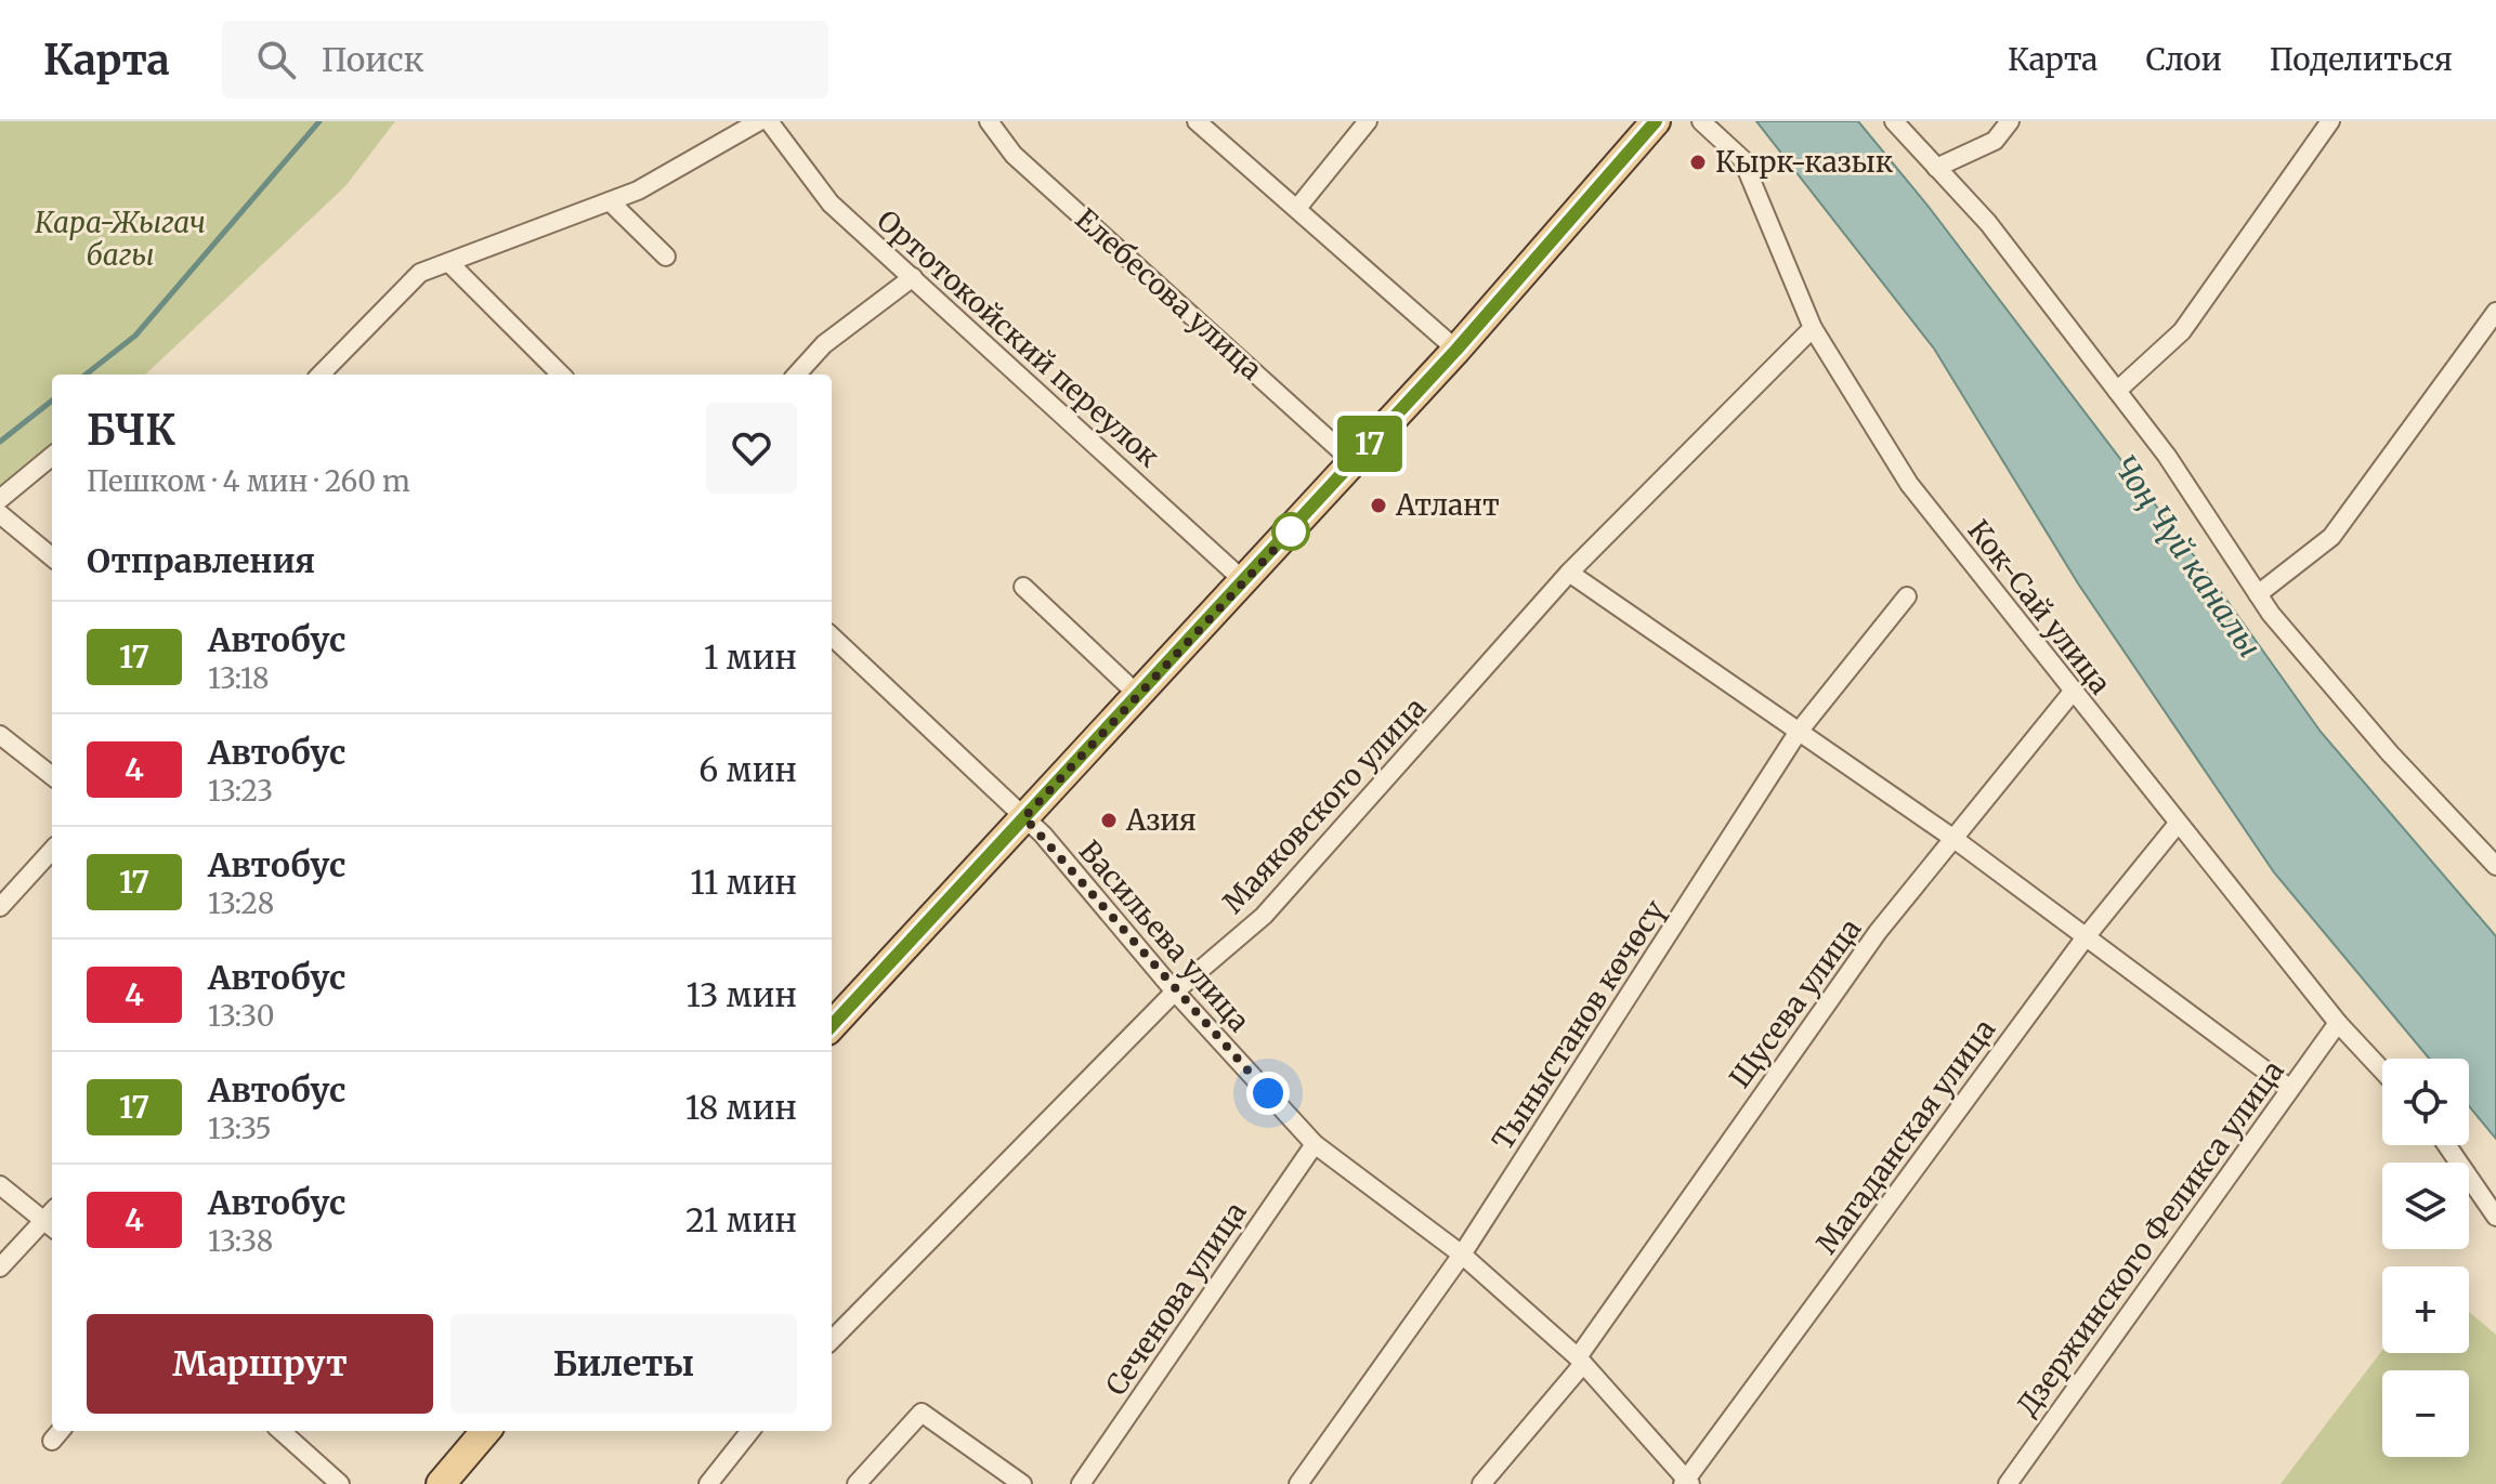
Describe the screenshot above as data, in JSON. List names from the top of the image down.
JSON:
{
  "streets": {
    "street": [
      "Елебесова улица",
      "Ортотокойский переулок",
      "Кок-Сай улица",
      "Маяковского улица",
      "Васильева улица",
      "Щусева улица",
      "Тыныстанов көчөсү",
      "Магаданская улица",
      "Дзержинского Феликса улица",
      "Сеченова улица"
    ]
  },
  "crossings": [
    ["Кок-Сай улица", "Маяковского улица"],
    ["Кок-Сай улица", "Щусева улица"],
    ["Кок-Сай улица", "Магаданская улица"],
    ["Кок-Сай улица", "Дзержинского Феликса улица"],
    ["Маяковского улица", "Васильева улица"],
    ["Васильева улица", "Щусева улица"],
    ["Васильева улица", "Тыныстанов көчөсү"],
    ["Васильева улица", "Магаданская улица"],
    ["Васильева улица", "Сеченова улица"]
  ],
  "water": ["Чоң Чүй каналы"],
  "parks": ["Кара-Жыгач багы"],
  "places": ["Кырк-казык", "Атлант", "Азия"],
  "lines": ["bus line 17"],
  "page": {
    "header": "Карта",
    "search": "Поиск",
    "nav": ["Карта", "Слои", "Поделиться"],
    "on_map": "17",
    "heading": [
      ["БЧК", "Пешком · 4 мин · 260 m"],
      "Отправления"
    ],
    "list": [
      {
        "mark": "17",
        "name": "Автобус",
        "note": "13:18",
        "value": "1 мин"
      },
      {
        "mark": "4",
        "name": "Автобус",
        "note": "13:23",
        "value": "6 мин"
      },
      {
        "mark": "17",
        "name": "Автобус",
        "note": "13:28",
        "value": "11 мин"
      },
      {
        "mark": "4",
        "name": "Автобус",
        "note": "13:30",
        "value": "13 мин"
      },
      {
        "mark": "17",
        "name": "Автобус",
        "note": "13:35",
        "value": "18 мин"
      },
      {
        "mark": "4",
        "name": "Автобус",
        "note": "13:38",
        "value": "21 мин"
      }
    ],
    "map_buttons": ["+", "−"],
    "buttons": ["Маршрут", "Билеты"]
  }
}
